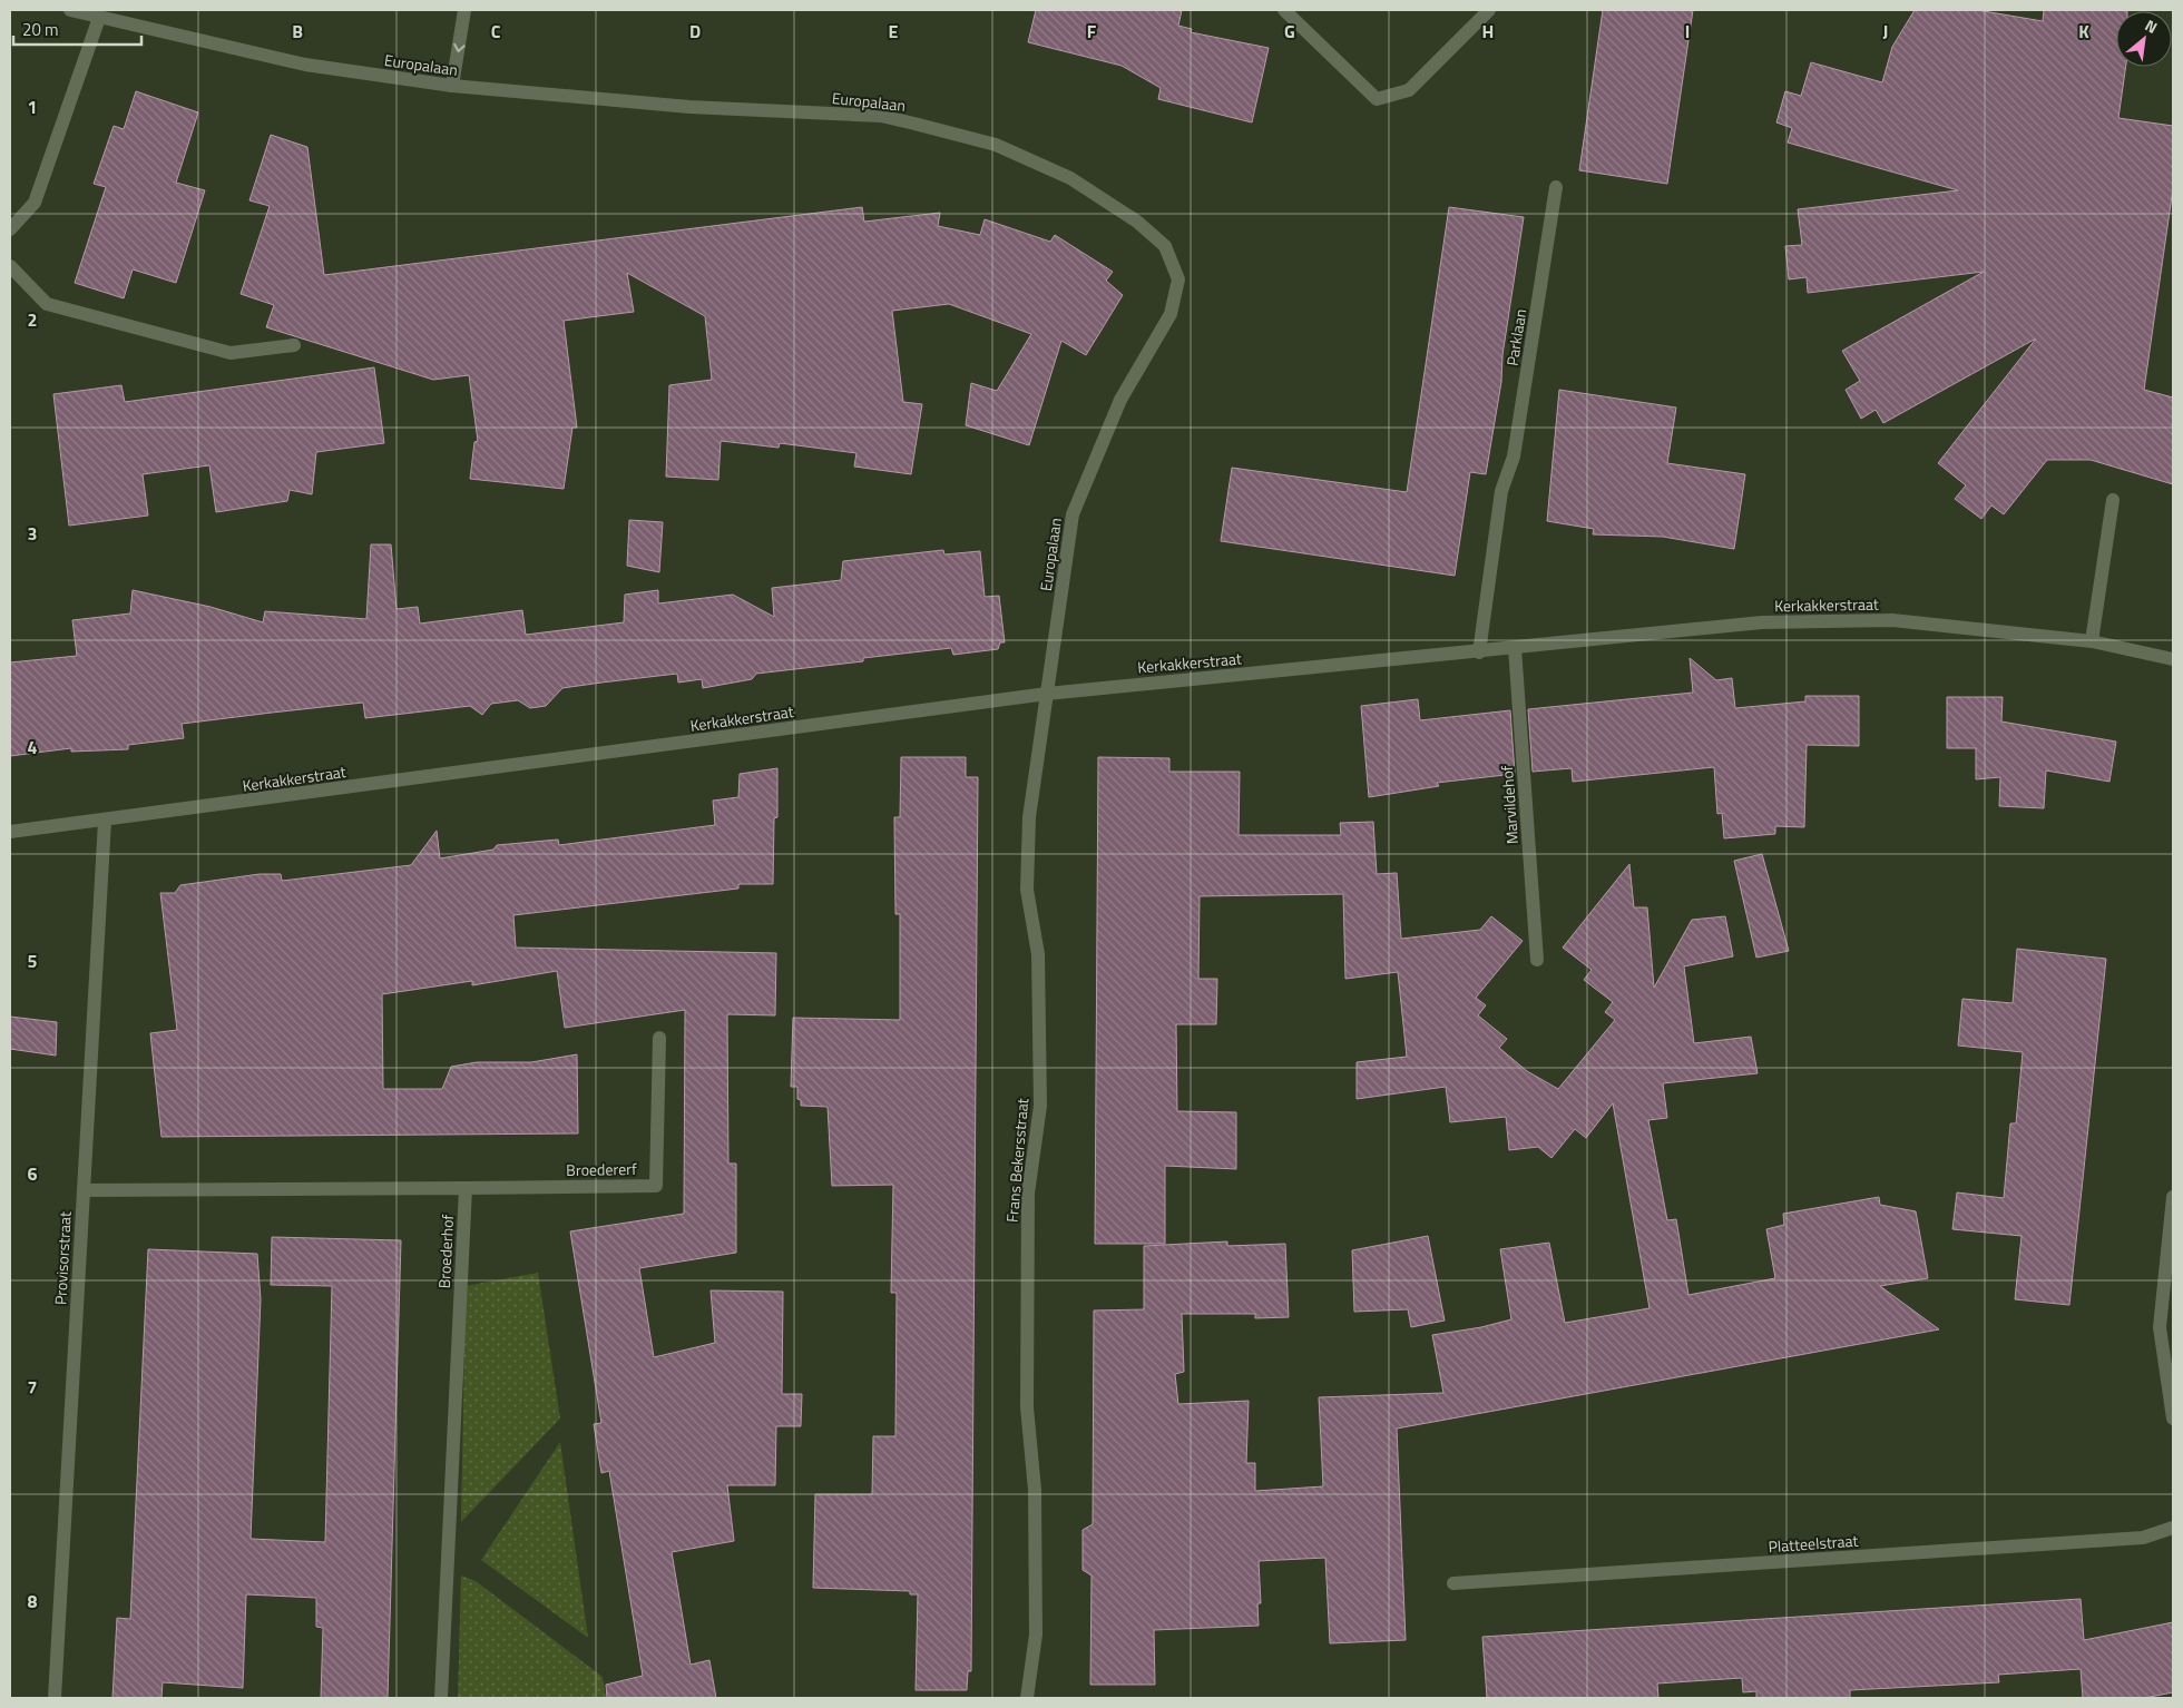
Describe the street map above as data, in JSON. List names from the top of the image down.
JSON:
{
  "streets": {
    "street": [
      "Europalaan",
      "Parklaan",
      "Kerkakkerstraat",
      "Marvildehof",
      "Frans Bekersstraat",
      "Broedererf",
      "Broederhof",
      "Provisorstraat",
      "Platteelstraat"
    ]
  },
  "crossings": [
    ["Europalaan", "Kerkakkerstraat"],
    ["Europalaan", "Frans Bekersstraat"],
    ["Parklaan", "Kerkakkerstraat"],
    ["Kerkakkerstraat", "Marvildehof"],
    ["Kerkakkerstraat", "Frans Bekersstraat"],
    ["Kerkakkerstraat", "Provisorstraat"],
    ["Broedererf", "Broederhof"]
  ],
  "scale_bar": "20 m",
  "north": "top right",
  "grid": {
    "columns": [
      "B",
      "C",
      "D",
      "E",
      "F",
      "G",
      "H",
      "I",
      "J",
      "K"
    ],
    "rows": [
      "1",
      "2",
      "3",
      "4",
      "5",
      "6",
      "7",
      "8"
    ]
  }
}
